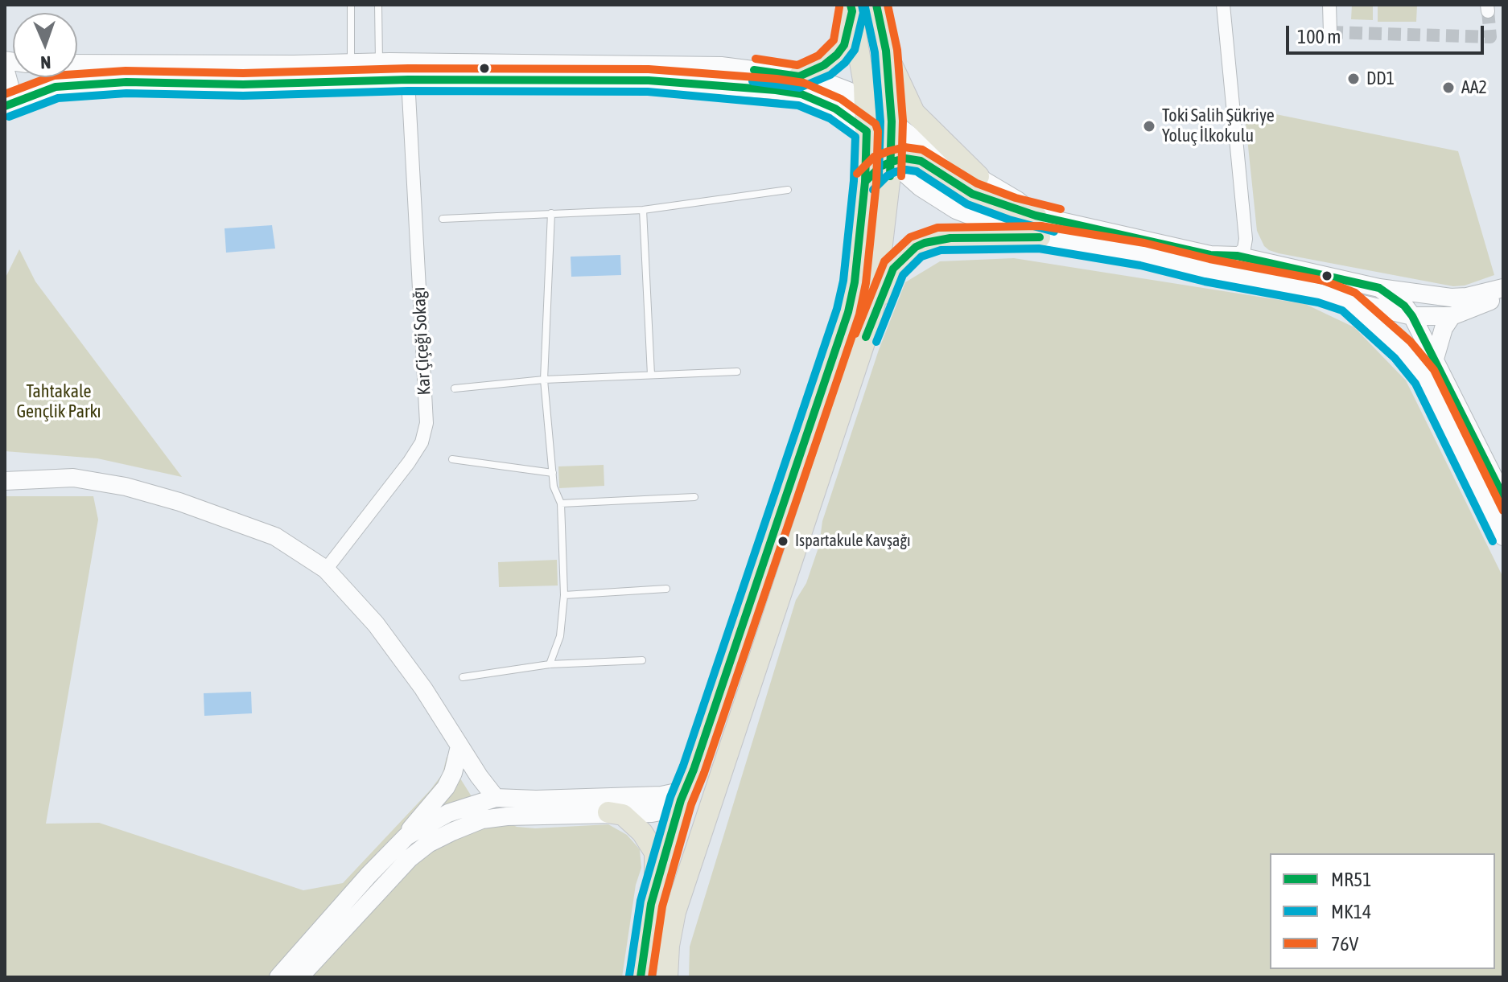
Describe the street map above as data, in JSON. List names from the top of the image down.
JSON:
{
  "streets": {
    "street": ["Kar Çiçeği Sokağı"]
  },
  "parks": ["Tahtakale Gençlik Parkı"],
  "places": [
    "DD1",
    "AA2",
    "Toki Salih Şükriye Yoluç İlkokulu",
    "Ispartakule Kavşağı"
  ],
  "lines": ["transit line MR51", "transit line MK14", "transit line 76V"],
  "legend": ["MR51", "MK14", "76V"],
  "scale_bar": "100 m",
  "north": "bottom"
}
